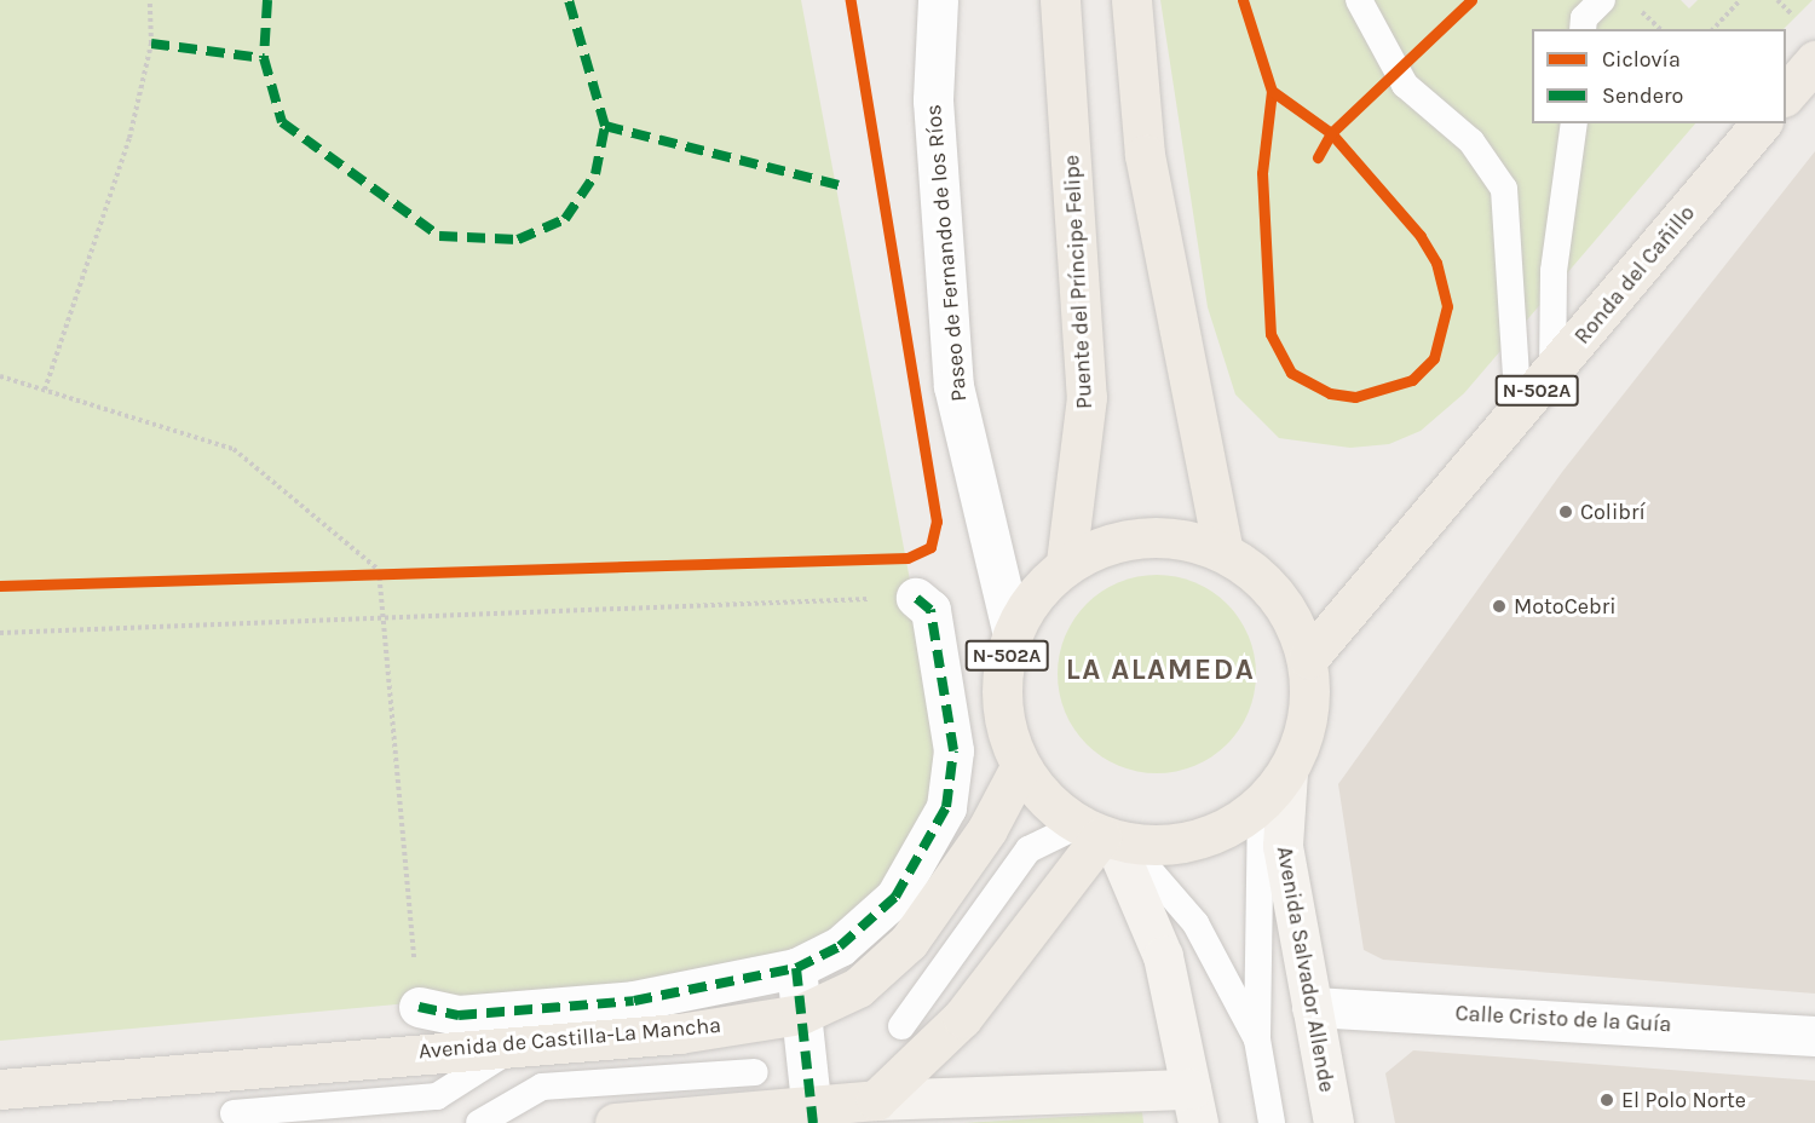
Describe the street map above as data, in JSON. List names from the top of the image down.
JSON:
{
  "streets": {
    "main road": [
      "Ronda del Cañillo",
      "Puente del Príncipe Felipe",
      "N-502A",
      "Avenida Salvador Allende",
      "Avenida de Castilla-La Mancha"
    ],
    "street": ["Paseo de Fernando de los Ríos", "Calle Cristo de la Guía"]
  },
  "crossings": [
    ["Paseo de Fernando de los Ríos", "N-502A"],
    ["Ronda del Cañillo", "N-502A"],
    ["Puente del Príncipe Felipe", "N-502A"],
    ["N-502A", "Avenida Salvador Allende"],
    ["N-502A", "Avenida de Castilla-La Mancha"],
    ["Avenida Salvador Allende", "Calle Cristo de la Guía"]
  ],
  "districts": ["LA ALAMEDA"],
  "places": ["Colibrí", "MotoCebri", "El Polo Norte"],
  "legend": ["Ciclovía", "Sendero"]
}
